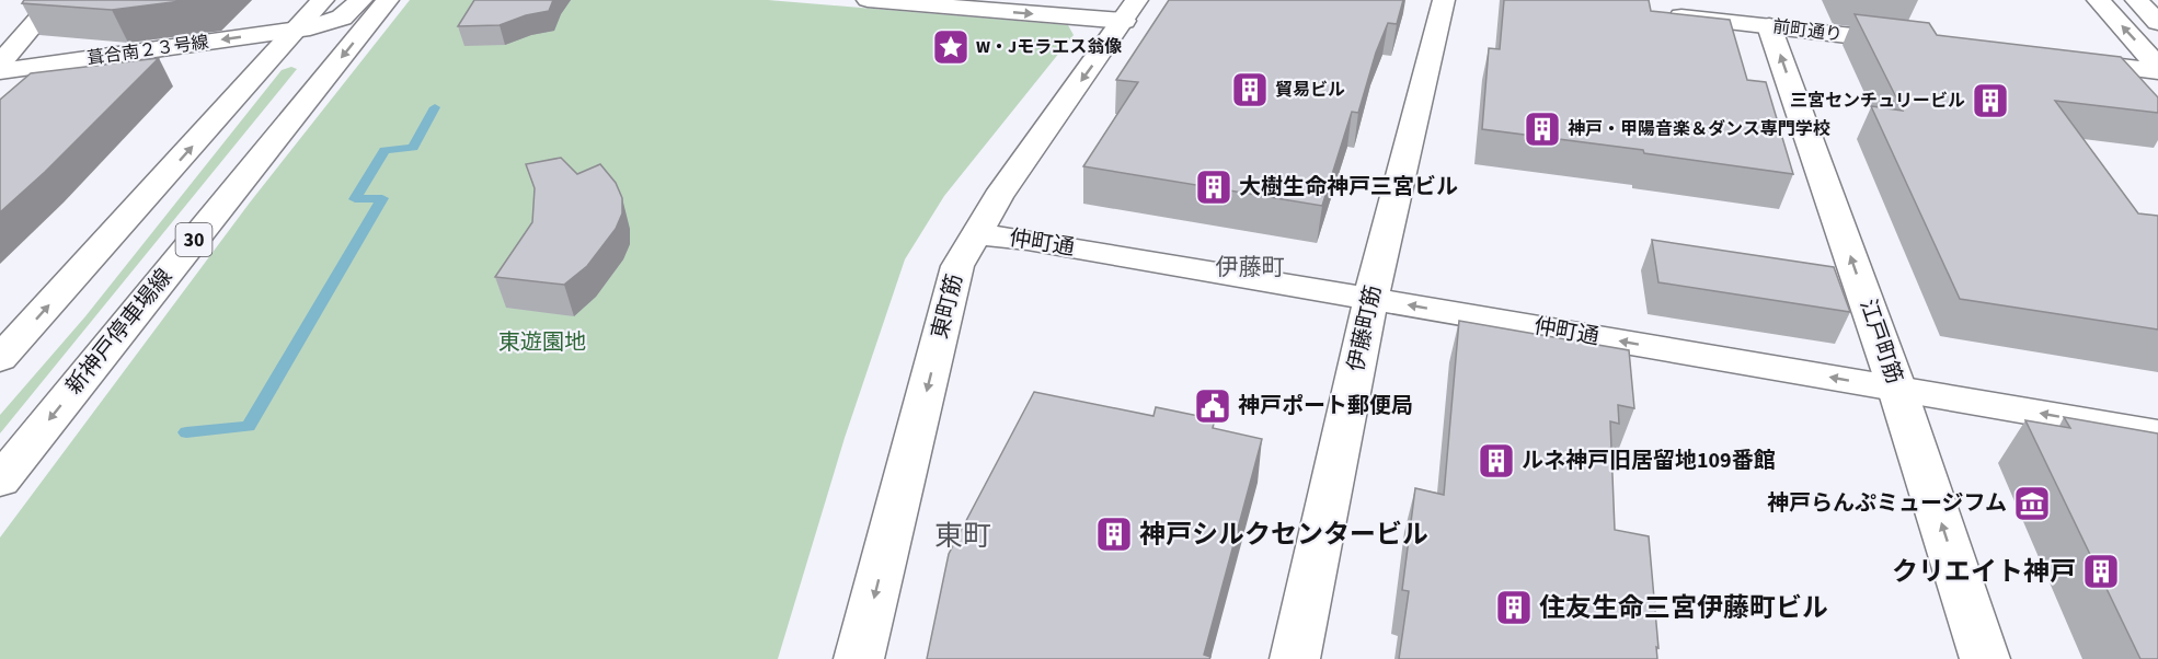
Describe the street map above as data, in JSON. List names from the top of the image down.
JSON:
{
  "streets": {
    "street": [
      "前町通り",
      "葺合南２３号線",
      "30",
      "仲町通",
      "東町筋",
      "伊藤町筋",
      "新神戸停車場線",
      "江戸町筋"
    ]
  },
  "crossings": [
    ["前町通り", "江戸町筋"],
    ["仲町通", "東町筋"],
    ["仲町通", "伊藤町筋"],
    ["仲町通", "江戸町筋"]
  ],
  "one_way": [
    "葺合南２３号線",
    "仲町通",
    "東町筋",
    "江戸町筋"
  ],
  "districts": ["伊藤町", "東町"],
  "parks": ["東遊園地"],
  "places": {
    "place": ["W・Jモラエス翁像"],
    "building": [
      "貿易ビル",
      "三宮センチュリービル",
      "神戸・甲陽音楽＆ダンス専門学校",
      "大樹生命神戸三宮ビル",
      "ルネ神戸旧居留地109番館",
      "神戸シルクセンタービル",
      "クリエイト神戸",
      "住友生命三宮伊藤町ビル"
    ],
    "public building": ["神戸ポート郵便局"],
    "museum": ["神戸らんぷミュージフム"]
  }
}
